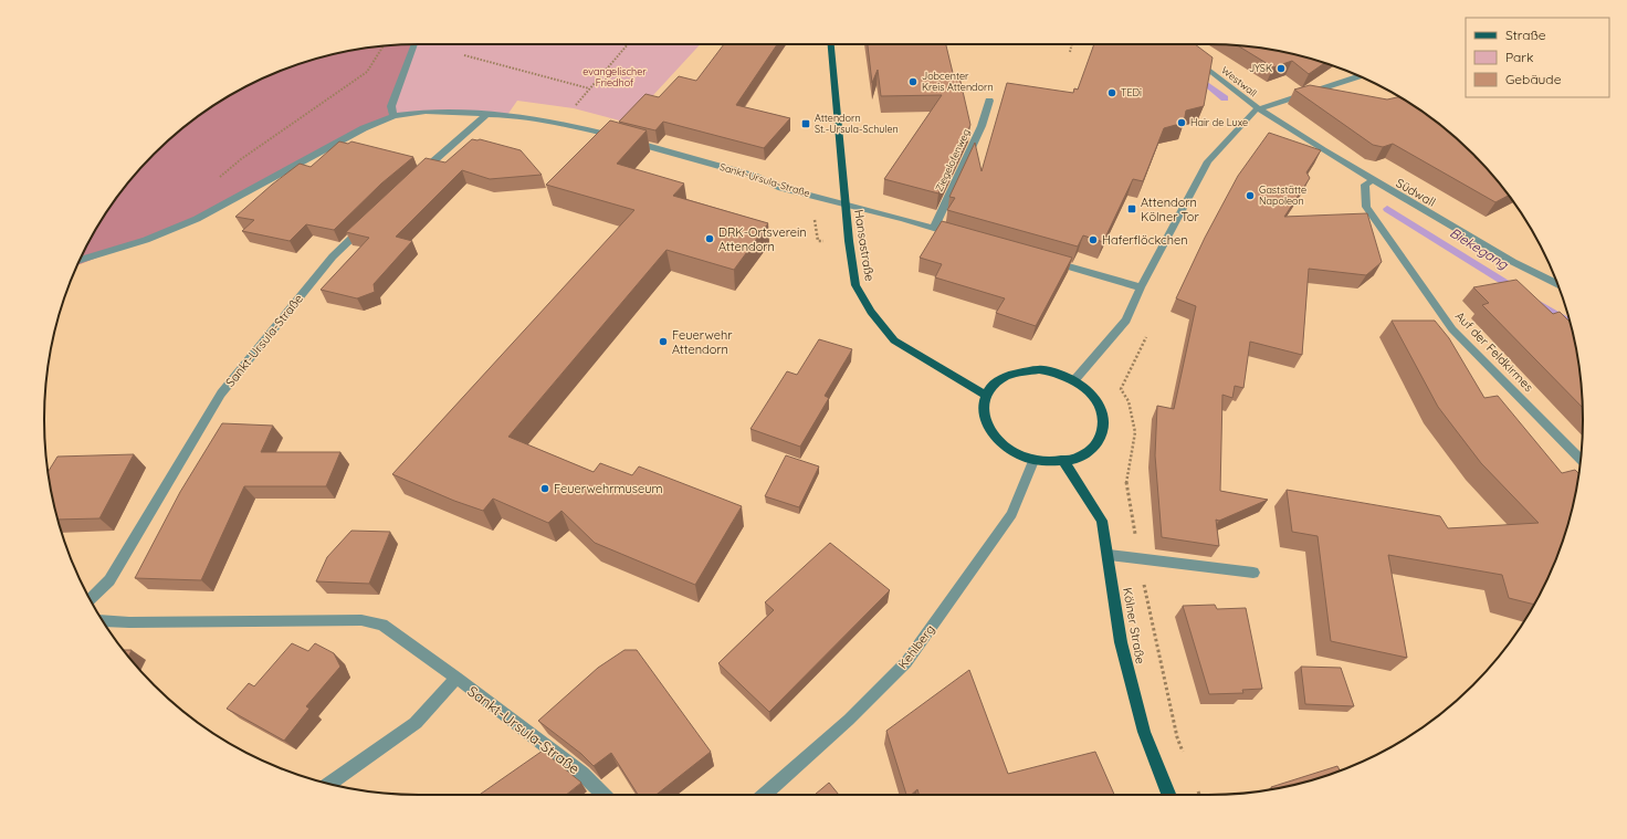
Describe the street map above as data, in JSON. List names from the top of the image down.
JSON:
{
  "streets": {
    "main road": ["Hansastraße", "Kölner Straße"],
    "street": [
      "Westwall",
      "Ziegelofenweg",
      "Sankt-Ursula-Straße",
      "Südwall",
      "Auf der Feldkirmes",
      "Kehlberg"
    ]
  },
  "crossings": [
    ["Westwall", "Südwall"],
    ["Ziegelofenweg", "Sankt-Ursula-Straße"],
    ["Sankt-Ursula-Straße", "Hansastraße"],
    ["Südwall", "Auf der Feldkirmes"],
    ["Hansastraße", "Kölner Straße"],
    ["Hansastraße", "Kehlberg"],
    ["Kölner Straße", "Kehlberg"]
  ],
  "water": ["Biekegang"],
  "parks": ["evangelischer Friedhof"],
  "places": {
    "other": [
      "JYSK",
      "Jobcenter Kreis Attendorn",
      "TEDi",
      "Hair de Luxe",
      "Gaststätte Napoleon",
      "DRK-Ortsverein Attendorn",
      "Haferflöckchen",
      "Feuerwehr Attendorn",
      "Feuerwehrmuseum"
    ],
    "transit": ["Attendorn St.-Ursula-Schulen", "Attendorn Kölner Tor"]
  },
  "legend": ["Straße", "Park", "Gebäude"]
}
